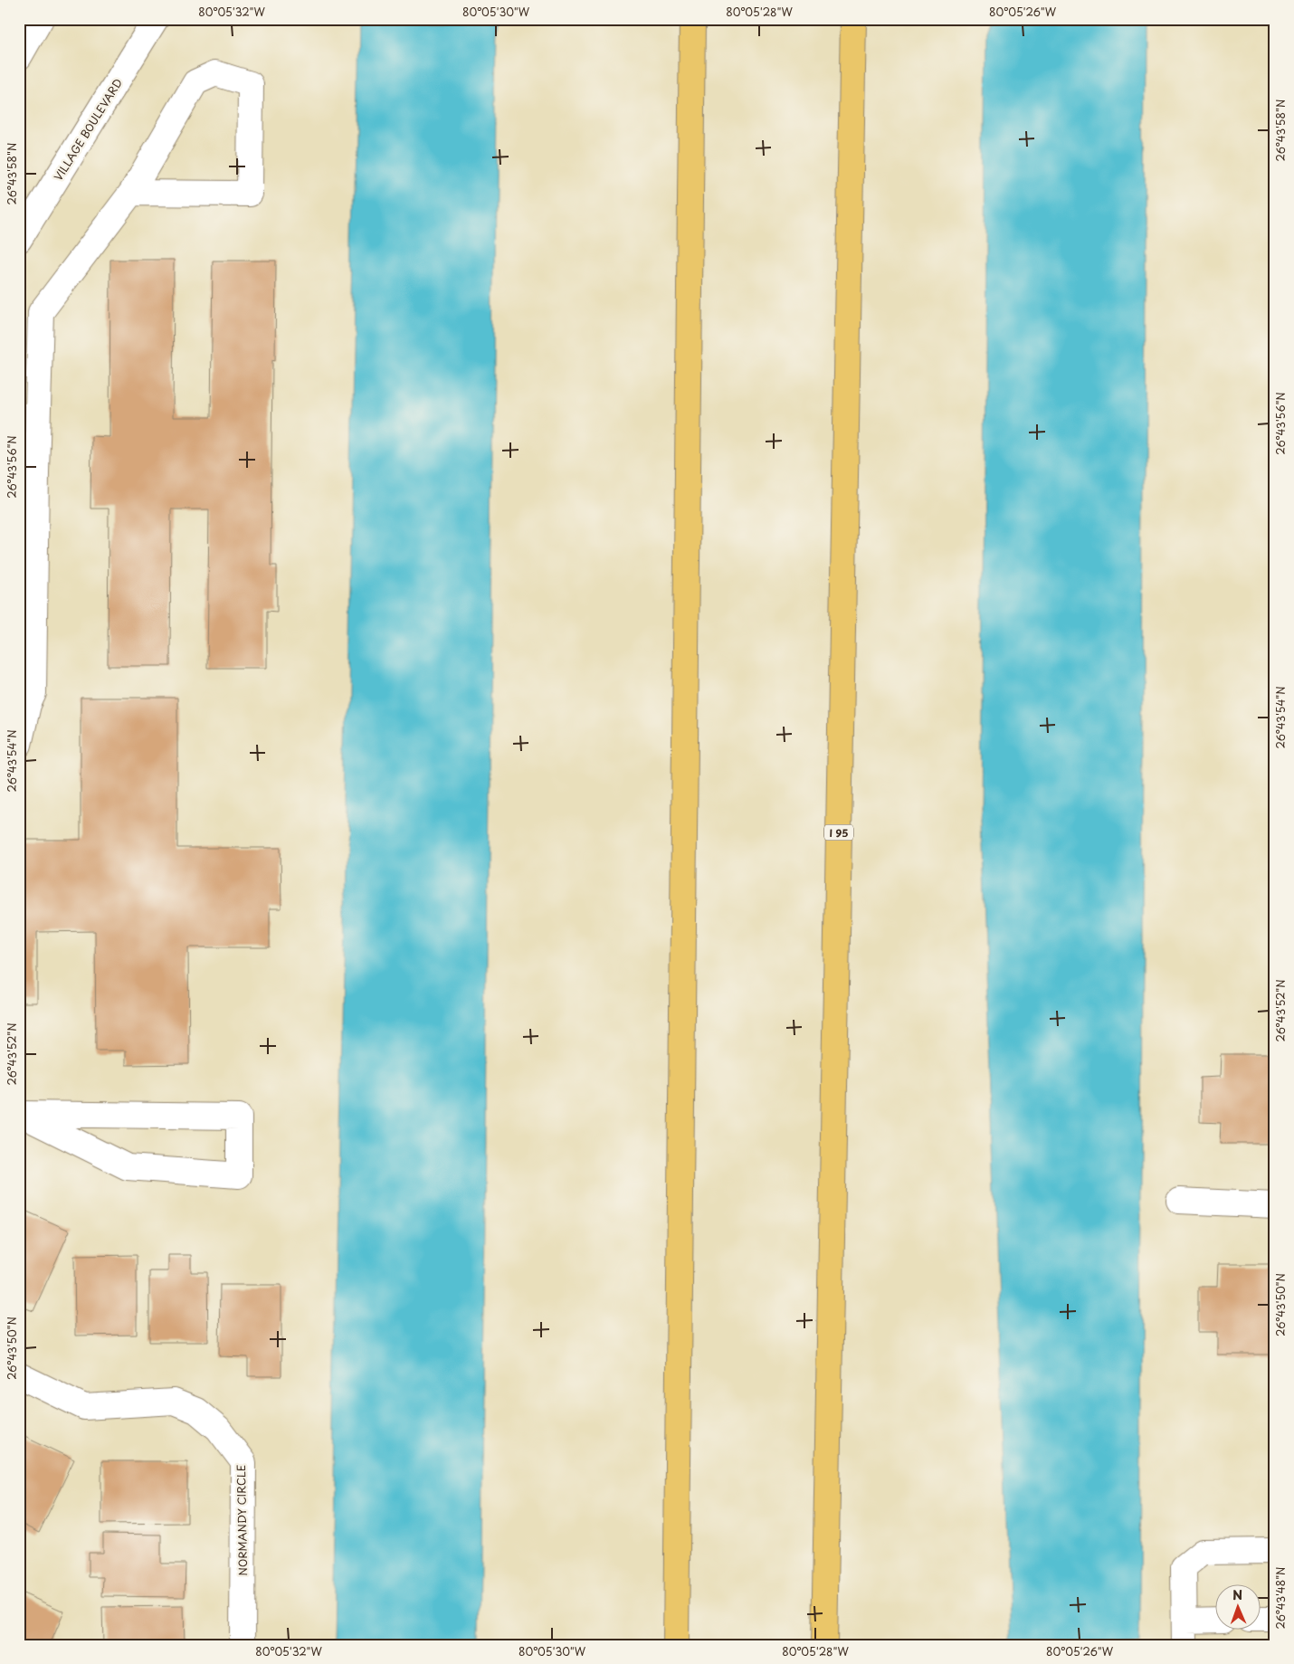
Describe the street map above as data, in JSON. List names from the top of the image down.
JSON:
{
  "streets": {
    "highway": ["I 95"],
    "street": ["VILLAGE BOULEVARD", "NORMANDY CIRCLE"]
  },
  "north": "top",
  "coordinates": [
    "80°05'32\"W",
    "80°05'30\"W",
    "80°05'28\"W",
    "80°05'26\"W",
    "26°43'58\"N",
    "26°43'56\"N",
    "26°43'54\"N",
    "26°43'52\"N",
    "26°43'50\"N",
    "26°43'48\"N"
  ]
}
